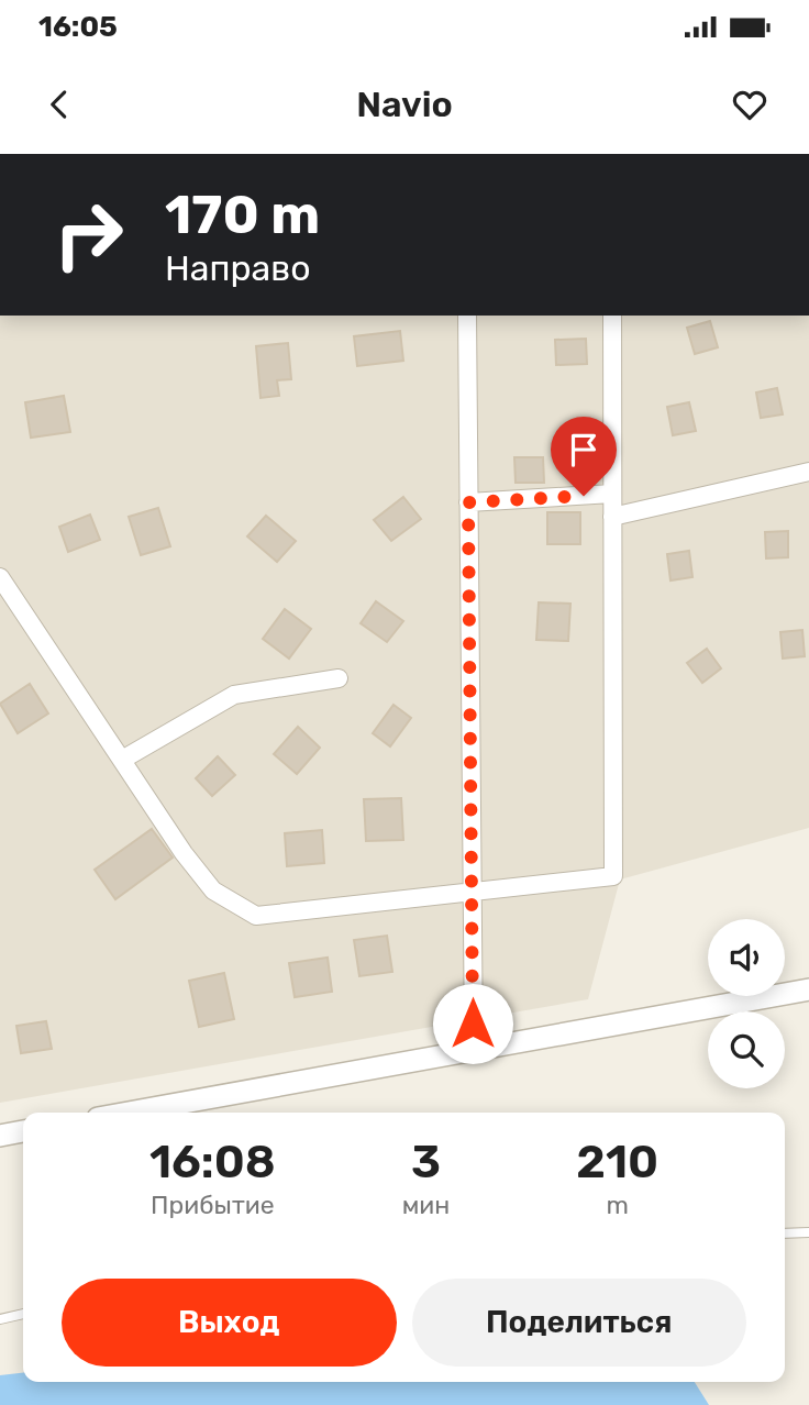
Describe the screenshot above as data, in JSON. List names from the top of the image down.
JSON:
{
  "page": {
    "status": "16:05",
    "header": "Navio",
    "turn": ["170 m", "Направо"],
    "eta": [
      "16:08",
      "Прибытие",
      "3",
      "мин",
      "210",
      "m"
    ],
    "buttons": ["Выход", "Поделиться"]
  }
}
